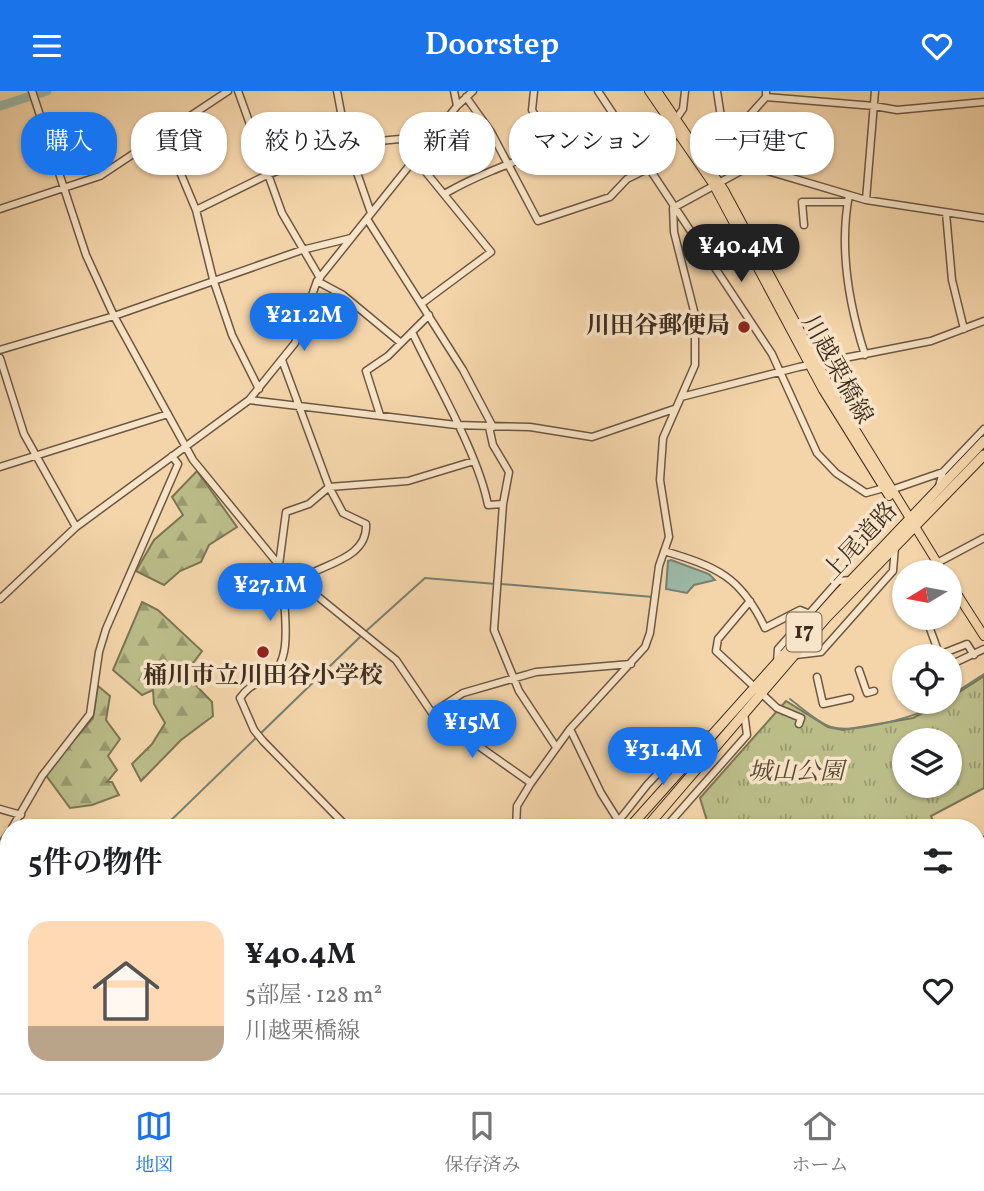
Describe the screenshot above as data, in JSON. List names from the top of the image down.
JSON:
{
  "streets": {
    "highway": ["上尾道路", "17"],
    "main road": ["川越栗橋線"]
  },
  "crossings": [
    ["川越栗橋線", "上尾道路"]
  ],
  "parks": ["城山公園"],
  "places": ["川田谷郵便局", "桶川市立川田谷小学校"],
  "north": "left",
  "page": {
    "header": "Doorstep",
    "chip": [
      "購入",
      "賃貸",
      "絞り込み",
      "新着",
      "マンション",
      "一戸建て"
    ],
    "price": [
      "¥40.4M",
      "¥21.2M",
      "¥27.1M",
      "¥15M",
      "¥31.4M"
    ],
    "heading": "5件の物件",
    "list": [
      {
        "name": "¥40.4M",
        "note": "5部屋 · 128 m² · 川越栗橋線"
      }
    ],
    "tabs": ["地図", "保存済み", "ホーム"]
  }
}
